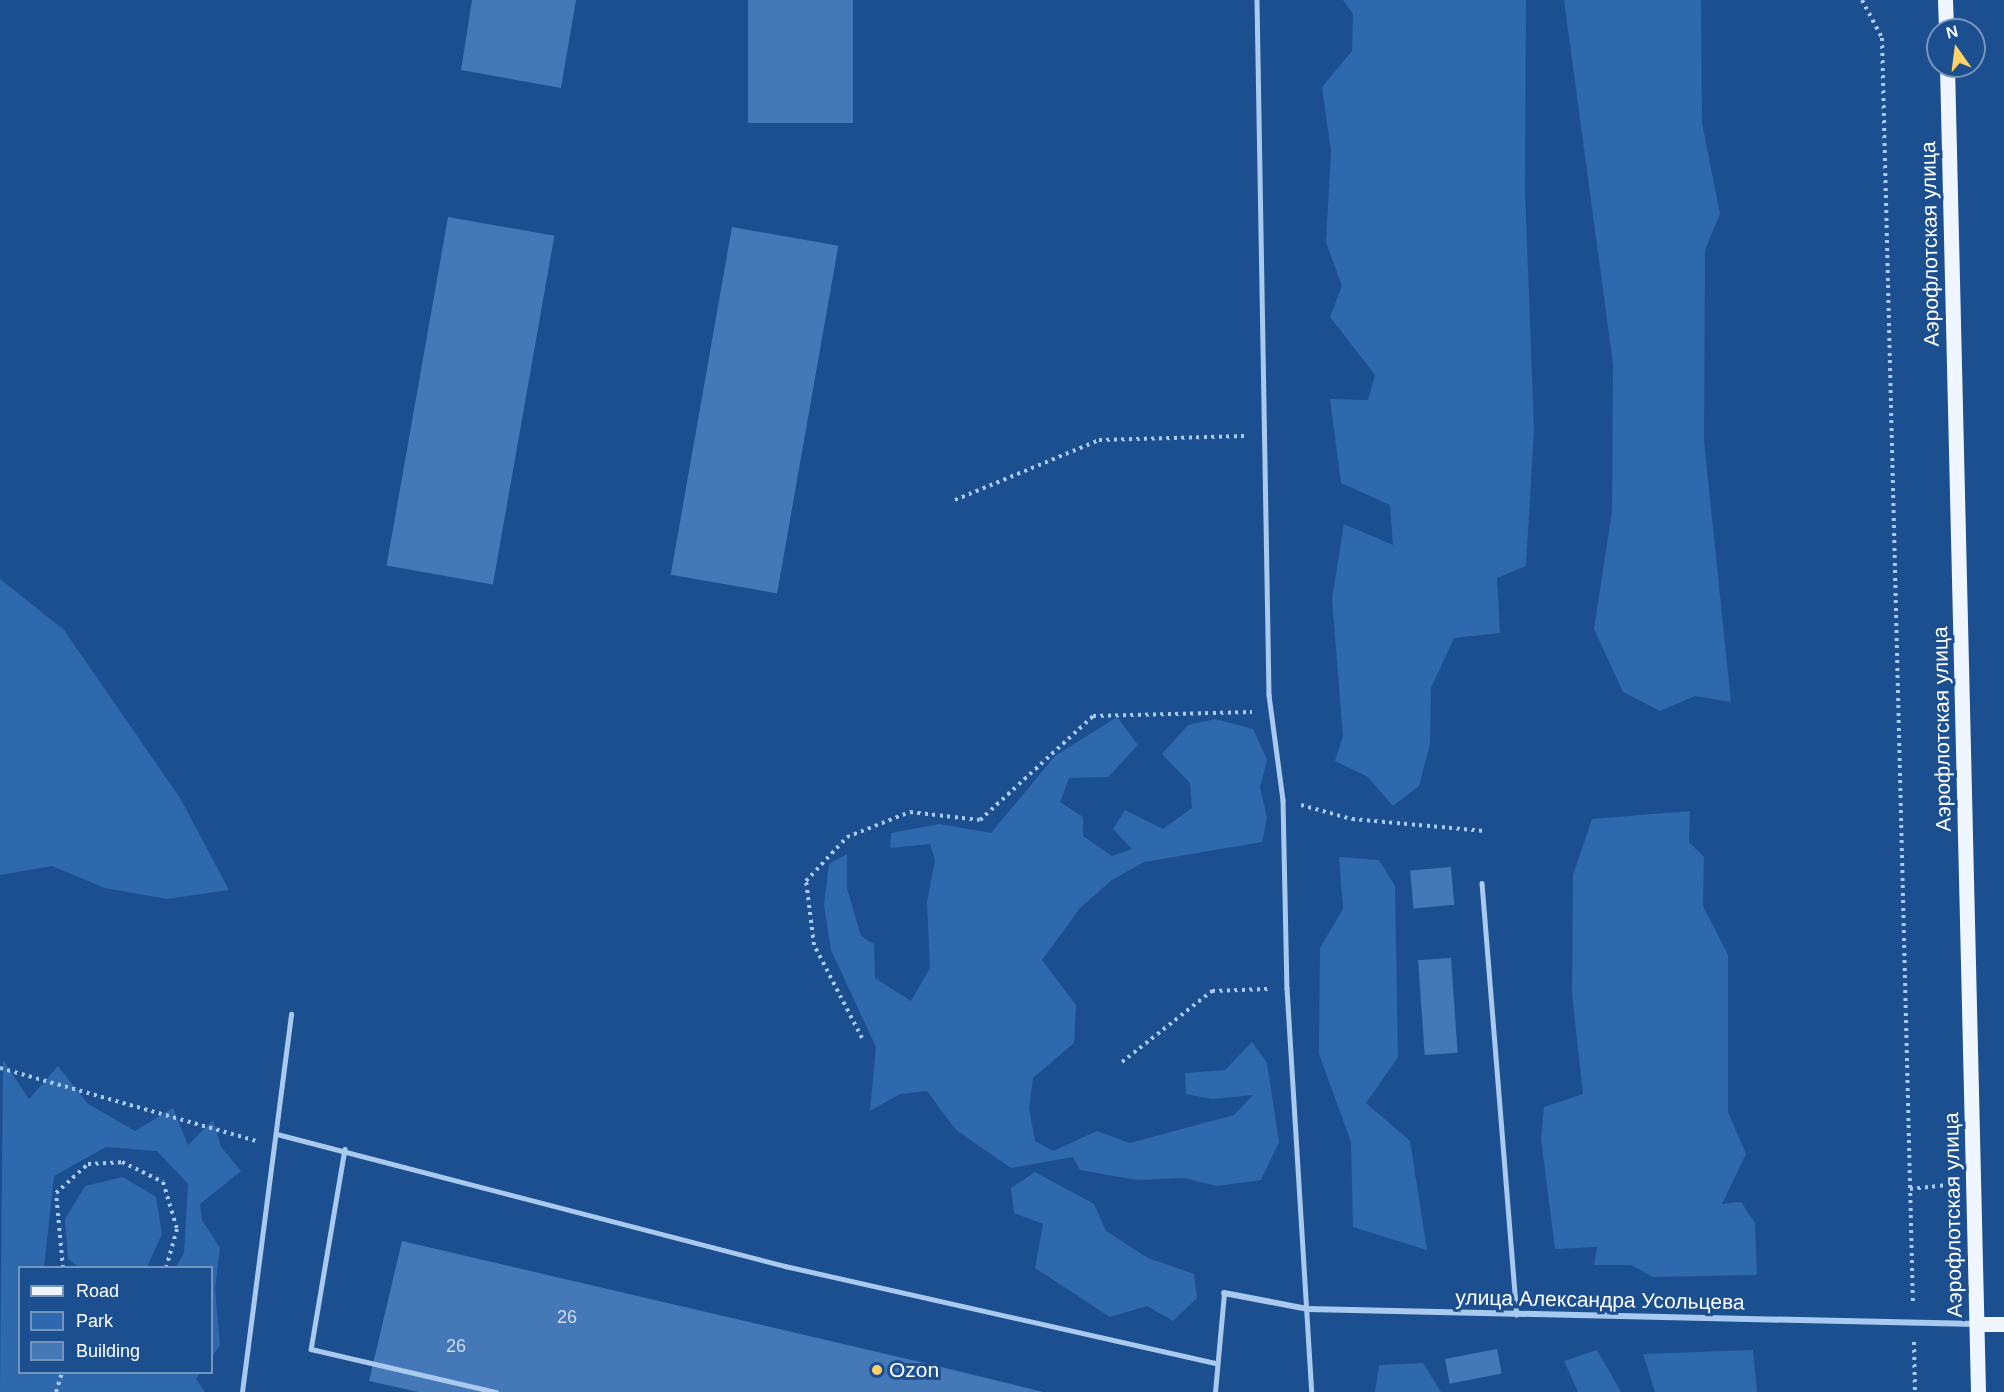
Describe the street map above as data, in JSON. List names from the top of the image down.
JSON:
{
  "streets": {
    "main road": ["Аэрофлотская улица"],
    "street": ["улица Александра Усольцева"]
  },
  "crossings": [
    ["Аэрофлотская улица", "улица Александра Усольцева"]
  ],
  "places": ["Ozon"],
  "house_numbers": ["26", "26"],
  "legend": ["Road", "Park", "Building"],
  "north": "top"
}
